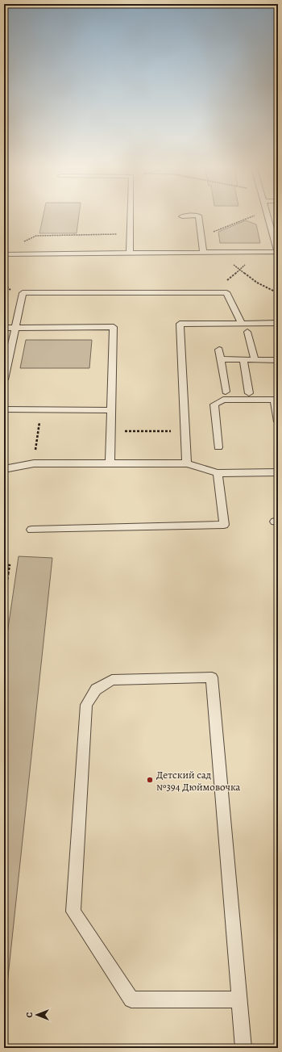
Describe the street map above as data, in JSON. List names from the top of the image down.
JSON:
{
  "places": ["Детский сад №394 Дюймовочка"],
  "north": "left"
}
